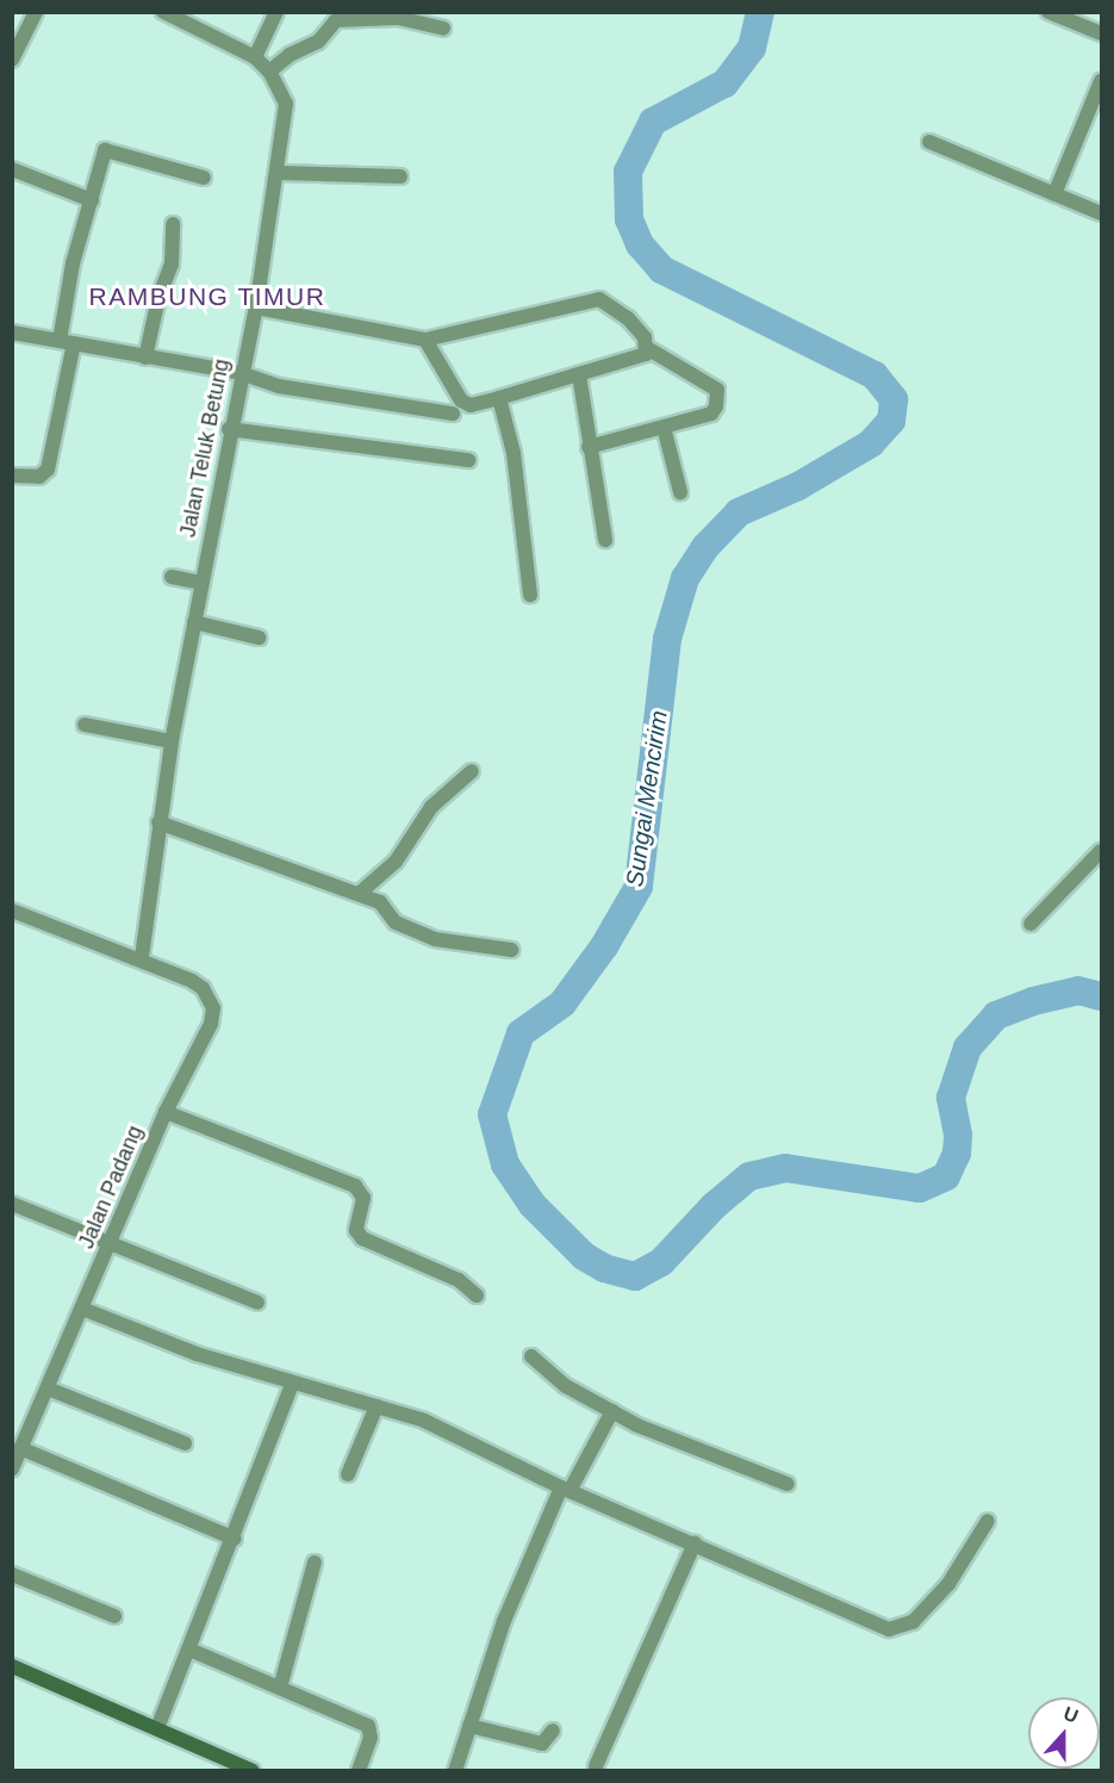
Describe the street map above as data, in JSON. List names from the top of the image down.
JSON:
{
  "streets": {
    "street": ["Jalan Teluk Betung", "Jalan Padang"]
  },
  "crossings": [
    ["Jalan Teluk Betung", "Jalan Padang"]
  ],
  "districts": ["RAMBUNG TIMUR"],
  "water": ["Sungai Mencirim"],
  "north": "top"
}
